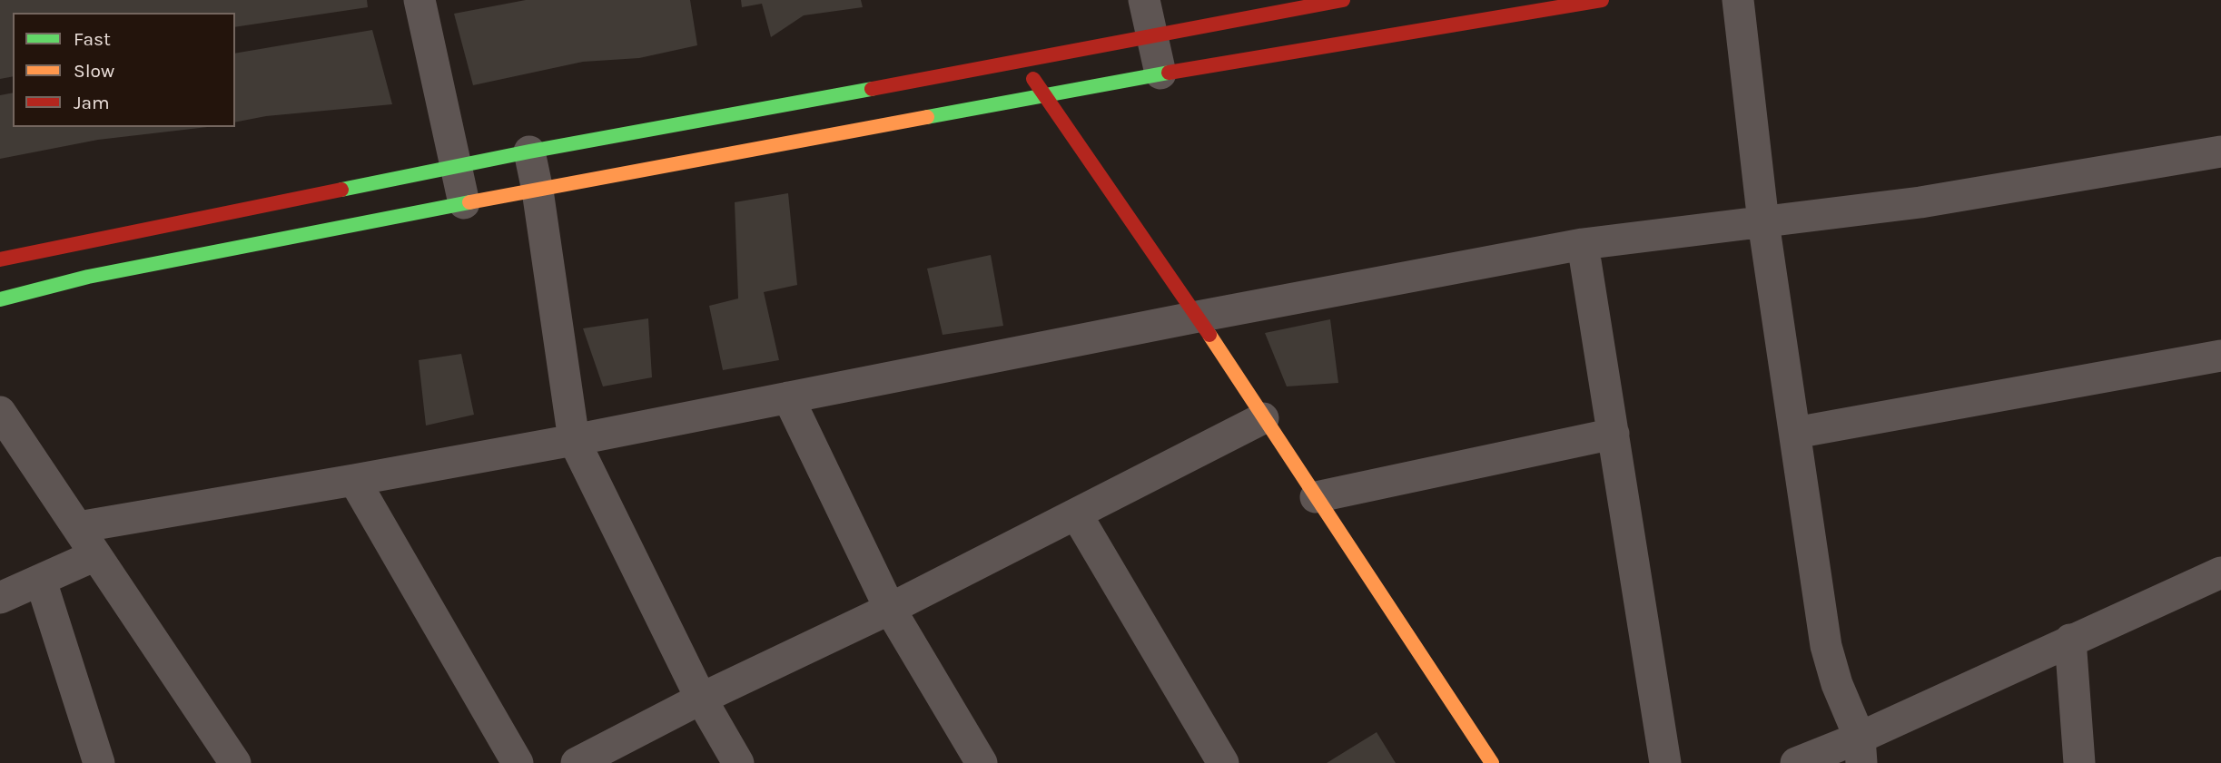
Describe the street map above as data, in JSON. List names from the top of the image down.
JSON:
{
  "legend": ["Fast", "Slow", "Jam"]
}
